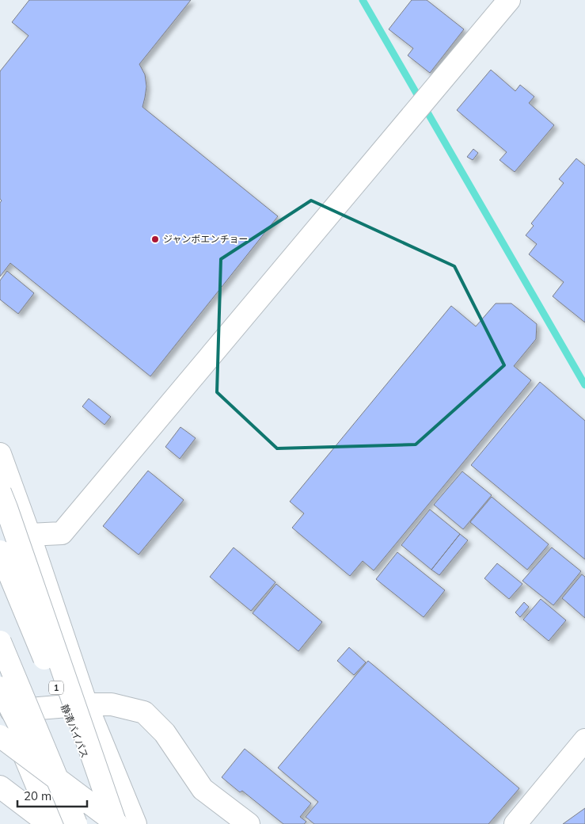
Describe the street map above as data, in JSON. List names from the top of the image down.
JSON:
{
  "streets": {
    "main road": ["1", "静清バイパス"]
  },
  "places": ["ジャンボエンチョー"],
  "scale_bar": "20 m"
}
